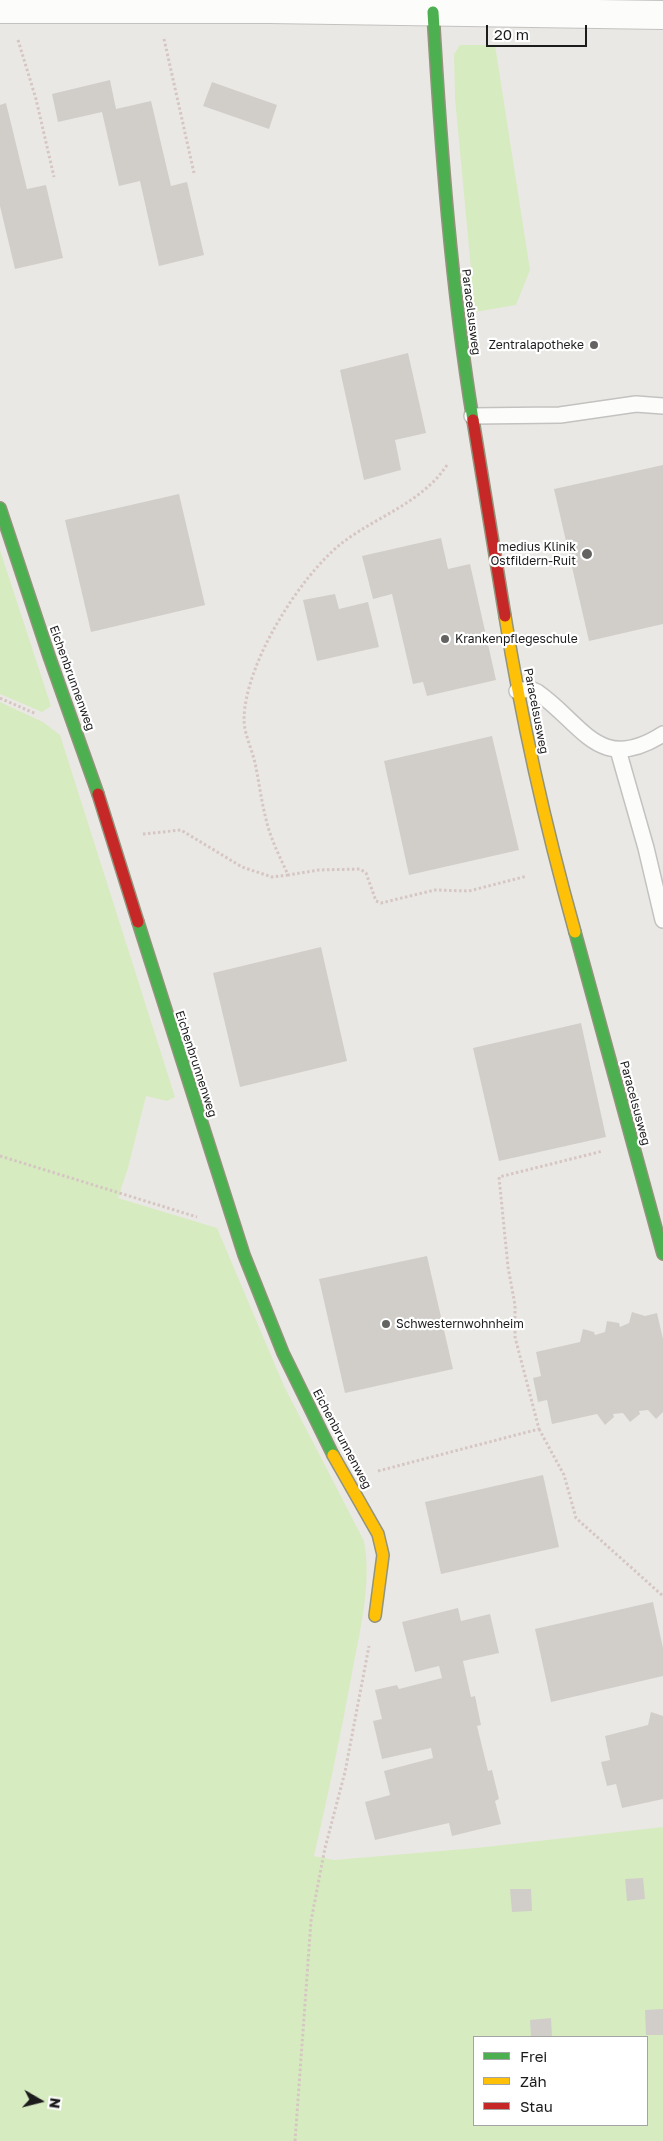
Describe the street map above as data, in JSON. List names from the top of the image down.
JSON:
{
  "streets": {
    "street": ["Paracelsusweg", "Eichenbrunnenweg"]
  },
  "places": [
    "Zentralapotheke",
    "medius Klinik Ostfildern-Ruit",
    "Krankenpflegeschule",
    "Schwesternwohnheim"
  ],
  "legend": ["Frei", "Zäh", "Stau"],
  "scale_bar": "20 m",
  "north": "right"
}
